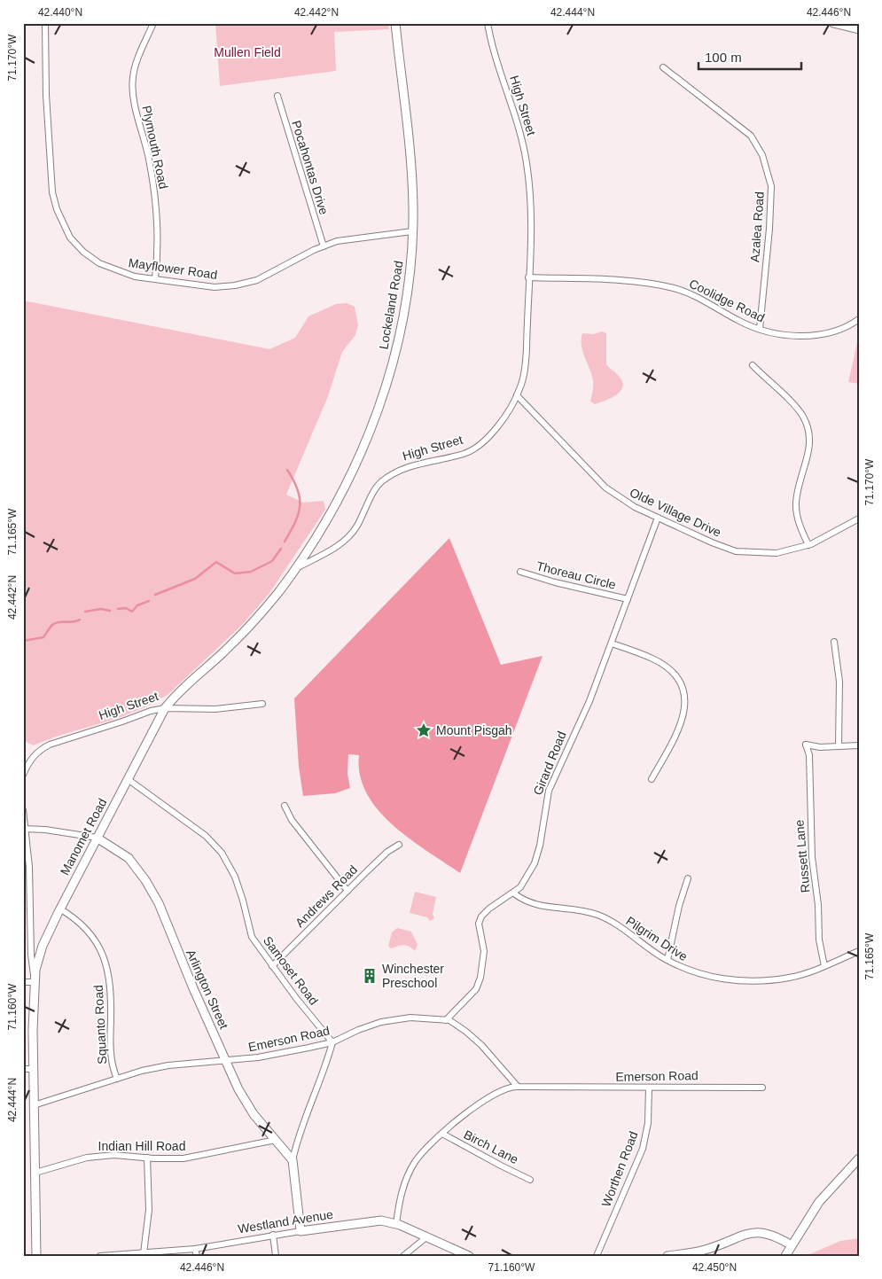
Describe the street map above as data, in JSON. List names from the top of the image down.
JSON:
{
  "streets": {
    "main road": [
      "High Street",
      "Lockeland Road",
      "Manomet Road",
      "Arlington Street",
      "Westland Avenue"
    ],
    "street": [
      "Plymouth Road",
      "Pocahontas Drive",
      "Azalea Road",
      "Mayflower Road",
      "Coolidge Road",
      "Olde Village Drive",
      "Thoreau Circle",
      "Girard Road",
      "Russett Lane",
      "Andrews Road",
      "Pilgrim Drive",
      "Samoset Road",
      "Squanto Road",
      "Emerson Road",
      "Indian Hill Road",
      "Birch Lane",
      "Worthen Road"
    ]
  },
  "crossings": [
    ["High Street", "Coolidge Road"],
    ["High Street", "Lockeland Road"],
    ["High Street", "Olde Village Drive"],
    ["High Street", "Manomet Road"],
    ["Plymouth Road", "Mayflower Road"],
    ["Pocahontas Drive", "Mayflower Road"],
    ["Azalea Road", "Coolidge Road"],
    ["Mayflower Road", "Lockeland Road"],
    ["Olde Village Drive", "Girard Road"],
    ["Thoreau Circle", "Girard Road"],
    ["Girard Road", "Pilgrim Drive"],
    ["Girard Road", "Emerson Road"],
    ["Manomet Road", "Samoset Road"],
    ["Manomet Road", "Arlington Street"],
    ["Manomet Road", "Squanto Road"],
    ["Russett Lane", "Pilgrim Drive"],
    ["Andrews Road", "Samoset Road"],
    ["Samoset Road", "Emerson Road"],
    ["Arlington Street", "Emerson Road"],
    ["Arlington Street", "Indian Hill Road"],
    ["Squanto Road", "Emerson Road"],
    ["Emerson Road", "Worthen Road"]
  ],
  "parks": ["Mullen Field"],
  "places": {
    "place": ["Mount Pisgah"],
    "building": ["Winchester Preschool"]
  },
  "scale_bar": "100 m",
  "coordinates": [
    "42.440°N",
    "42.442°N",
    "42.444°N",
    "42.446°N",
    "71.170°W",
    "71.165°W",
    "71.160°W",
    "42.450°N"
  ]
}
